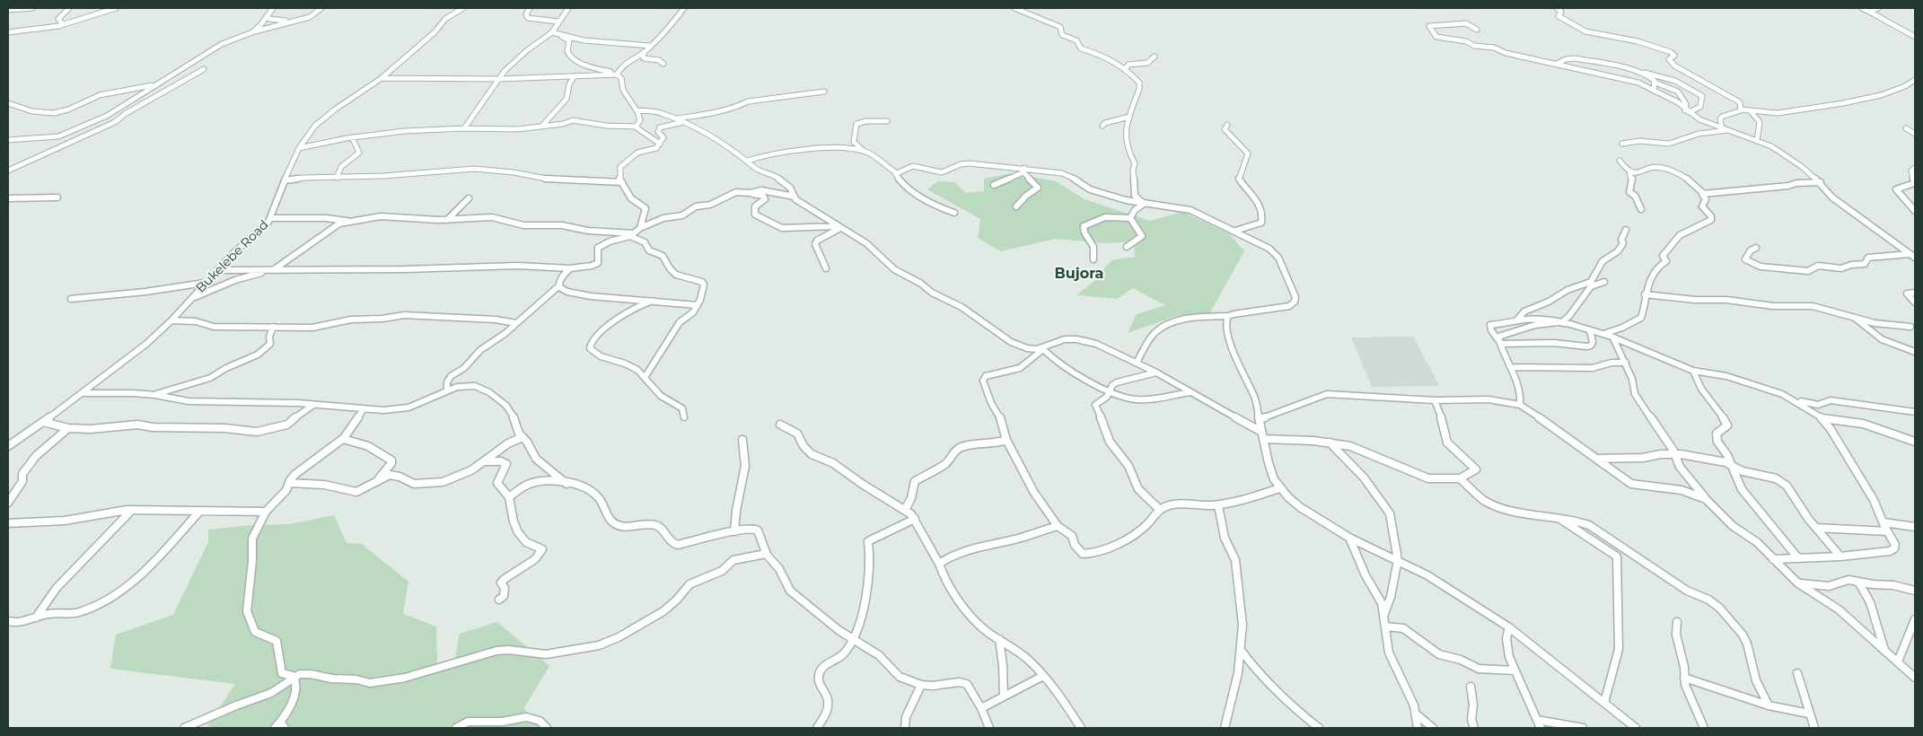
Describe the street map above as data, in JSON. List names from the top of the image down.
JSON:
{
  "streets": {
    "street": ["Bukelebe Road"]
  },
  "districts": ["Bujora"]
}
